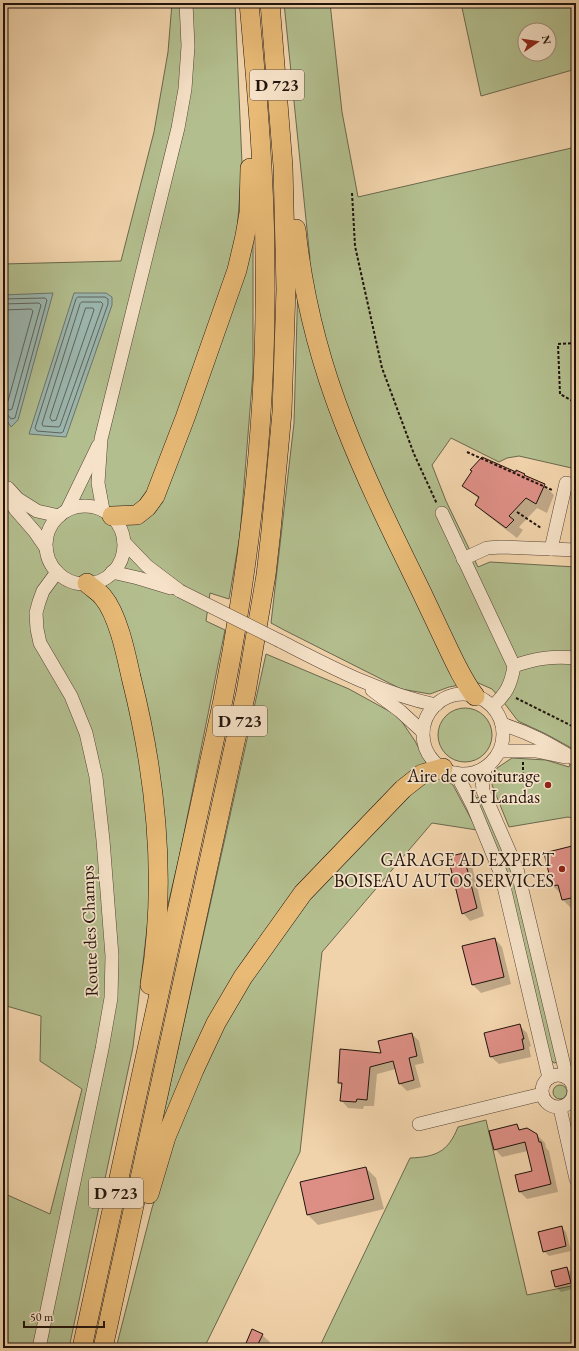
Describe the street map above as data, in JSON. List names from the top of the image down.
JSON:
{
  "streets": {
    "highway": ["D 723"],
    "street": ["Route des Champs"]
  },
  "places": ["Aire de covoiturage Le Landas", "GARAGE AD EXPERT BOISEAU AUTOS SERVICES"],
  "scale_bar": "50 m",
  "north": "right"
}
